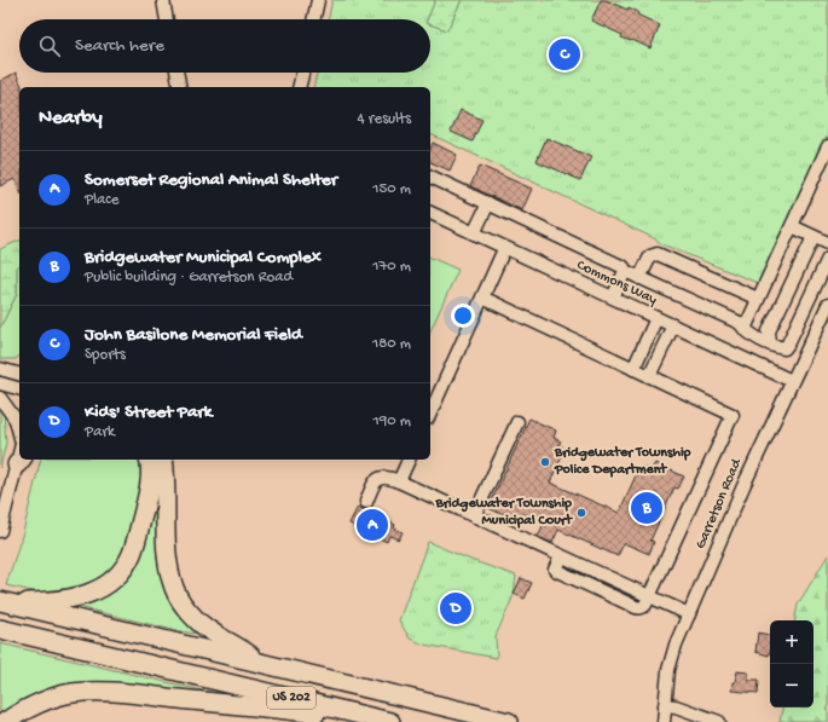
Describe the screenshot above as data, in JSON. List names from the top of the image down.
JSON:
{
  "streets": {
    "highway": ["US 202"],
    "street": ["Commons Way", "Garretson Road"]
  },
  "crossings": [
    ["Commons Way", "Garretson Road"]
  ],
  "places": ["Bridgewater Township Police Department", "Bridgewater Township Municipal Court"],
  "page": {
    "search": "Search here",
    "pins": [
      "C",
      "B",
      "A",
      "D"
    ],
    "heading": ["Nearby", "4 results"],
    "list": [
      {
        "mark": "A",
        "name": "Somerset Regional Animal Shelter",
        "note": "Place",
        "value": "150 m"
      },
      {
        "mark": "B",
        "name": "Bridgewater Municipal Complex",
        "note": "Public building · Garretson Road",
        "value": "170 m"
      },
      {
        "mark": "C",
        "name": "John Basilone Memorial Field",
        "note": "Sports",
        "value": "180 m"
      },
      {
        "mark": "D",
        "name": "Kids' Street Park",
        "note": "Park",
        "value": "190 m"
      }
    ],
    "map_buttons": ["+", "−"]
  }
}
